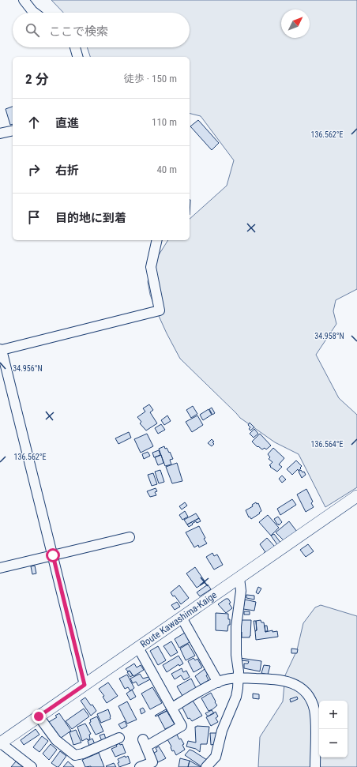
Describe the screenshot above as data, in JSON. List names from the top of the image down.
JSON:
{
  "streets": {
    "main road": ["Route Kawashima-Kaige"]
  },
  "north": "top right",
  "page": {
    "search": "ここで検索",
    "heading": ["2 分", "徒歩 · 150 m"],
    "list": [
      ["直進", "110 m"],
      ["右折", "40 m"],
      "目的地に到着"
    ],
    "map_buttons": ["+", "−"]
  },
  "coordinates": [
    "136.562°E",
    "34.958°N",
    "34.956°N",
    "136.564°E"
  ]
}
